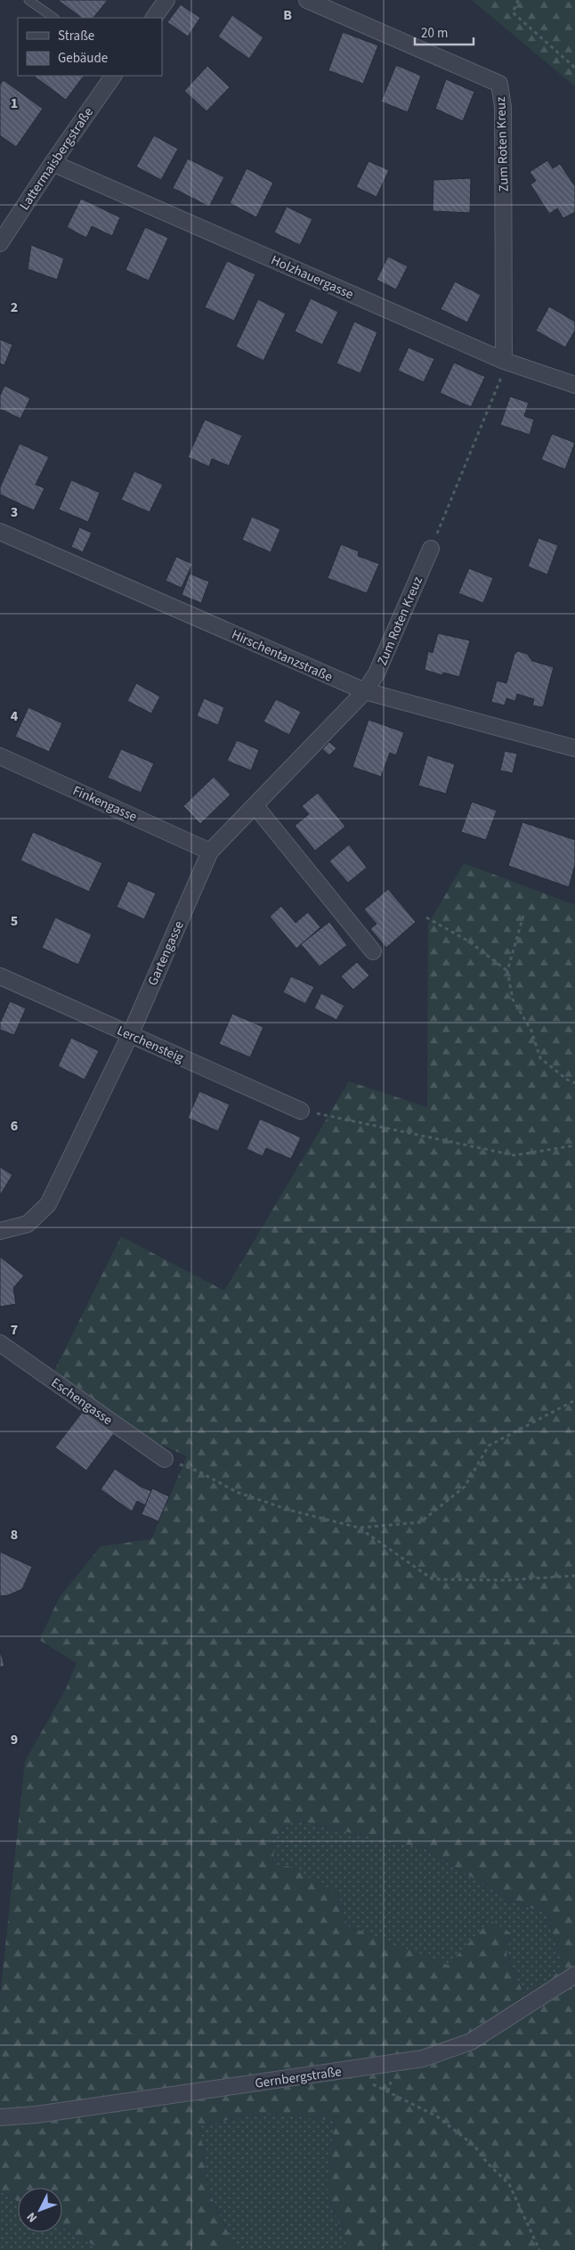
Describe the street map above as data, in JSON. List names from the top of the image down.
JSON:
{
  "streets": {
    "street": [
      "Zum Roten Kreuz",
      "Lattermaisbergstraße",
      "Holzhauergasse",
      "Hirschentanzstraße",
      "Finkengasse",
      "Gartengasse",
      "Lerchensteig",
      "Eschengasse",
      "Gernbergstraße"
    ]
  },
  "crossings": [
    ["Zum Roten Kreuz", "Holzhauergasse"],
    ["Zum Roten Kreuz", "Hirschentanzstraße"],
    ["Zum Roten Kreuz", "Gartengasse"],
    ["Lattermaisbergstraße", "Holzhauergasse"],
    ["Hirschentanzstraße", "Gartengasse"],
    ["Finkengasse", "Gartengasse"],
    ["Gartengasse", "Lerchensteig"]
  ],
  "legend": ["Straße", "Gebäude"],
  "scale_bar": "20 m",
  "north": "bottom left",
  "grid": {
    "columns": ["B"],
    "rows": [
      "1",
      "2",
      "3",
      "4",
      "5",
      "6",
      "7",
      "8",
      "9"
    ]
  }
}
